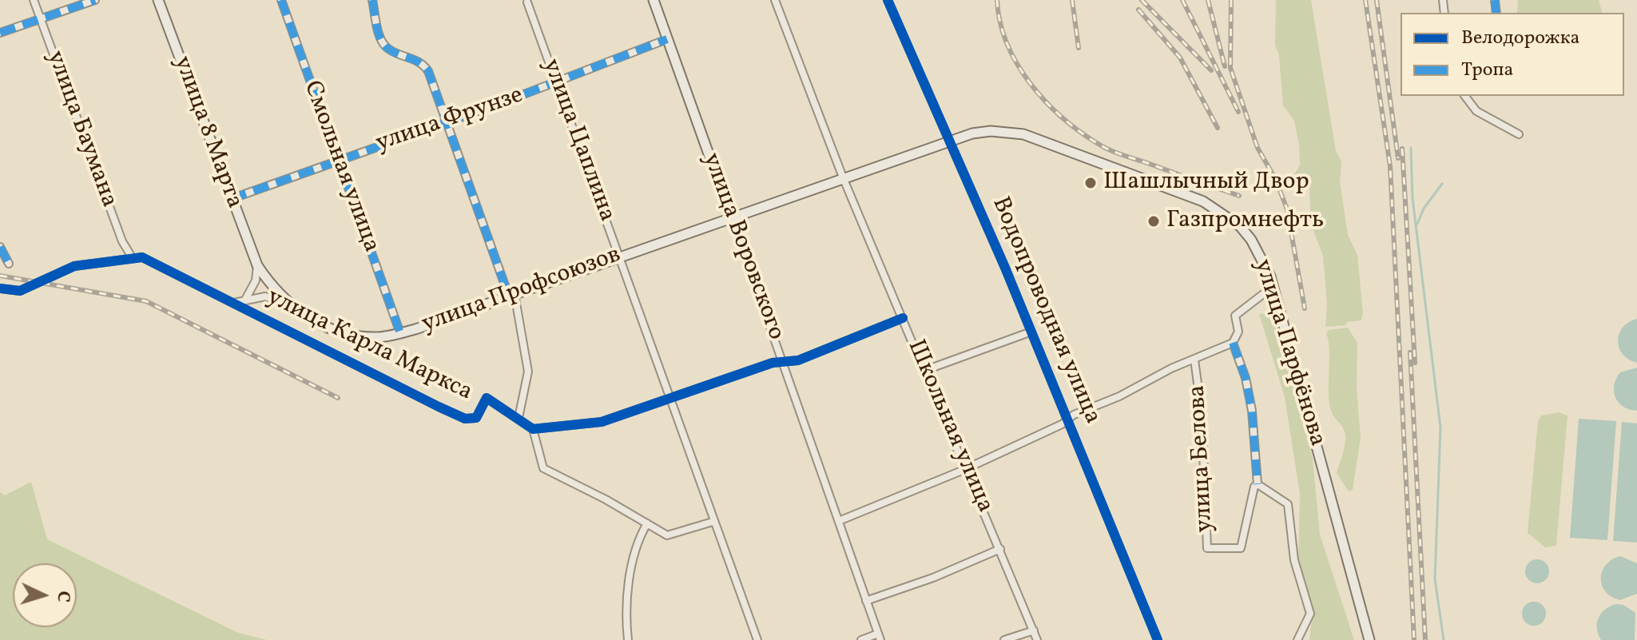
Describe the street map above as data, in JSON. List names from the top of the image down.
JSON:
{
  "streets": {
    "main road": [
      "улица 8 Марта",
      "улица Воровского",
      "улица Профсоюзов",
      "улица Парфёнова"
    ],
    "street": [
      "улица Фрунзе",
      "улица Баумана",
      "улица Цаплина",
      "Смольная улица",
      "Водопроводная улица",
      "улица Карла Маркса",
      "Школьная улица",
      "улица Белова"
    ]
  },
  "crossings": [
    ["улица Фрунзе", "улица 8 Марта"],
    ["улица Фрунзе", "улица Цаплина"],
    ["улица Фрунзе", "Смольная улица"],
    ["улица Фрунзе", "улица Воровского"],
    ["улица Баумана", "улица Карла Маркса"],
    ["улица 8 Марта", "улица Профсоюзов"],
    ["улица Цаплина", "улица Профсоюзов"],
    ["Смольная улица", "улица Профсоюзов"],
    ["улица Воровского", "улица Профсоюзов"],
    ["улица Воровского", "улица Парфёнова"],
    ["улица Профсоюзов", "улица Парфёнова"],
    ["Водопроводная улица", "улица Парфёнова"],
    ["улица Парфёнова", "Школьная улица"]
  ],
  "places": ["Шашлычный Двор", "Газпромнефть"],
  "legend": ["Велодорожка", "Тропа"],
  "north": "right"
}
